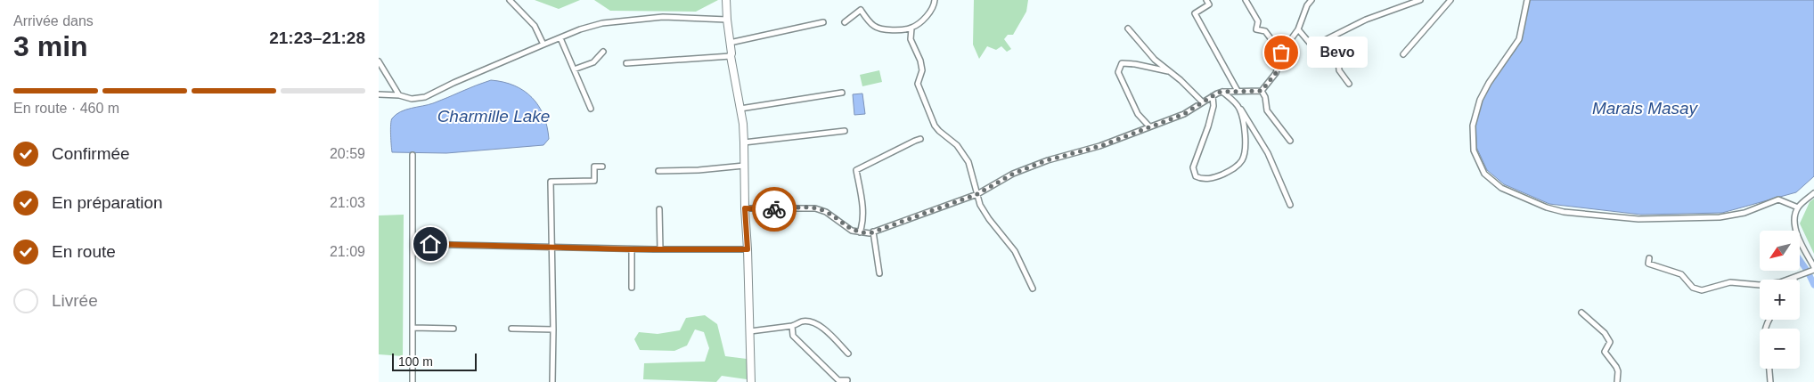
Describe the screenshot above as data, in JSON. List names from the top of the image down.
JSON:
{
  "water": ["Marais Masay", "Charmille Lake"],
  "places": ["Bevo"],
  "scale_bar": "100 m",
  "north": "bottom left",
  "page": {
    "heading": ["3 min", "Arrivée dans", "21:23–21:28"],
    "bubble": "Bevo",
    "bar": "En route · 460 m",
    "list": [
      ["Confirmée", "20:59"],
      ["En préparation", "21:03"],
      ["En route", "21:09"],
      "Livrée"
    ],
    "map_buttons": ["+", "−"],
    "scale": "100 m"
  }
}
